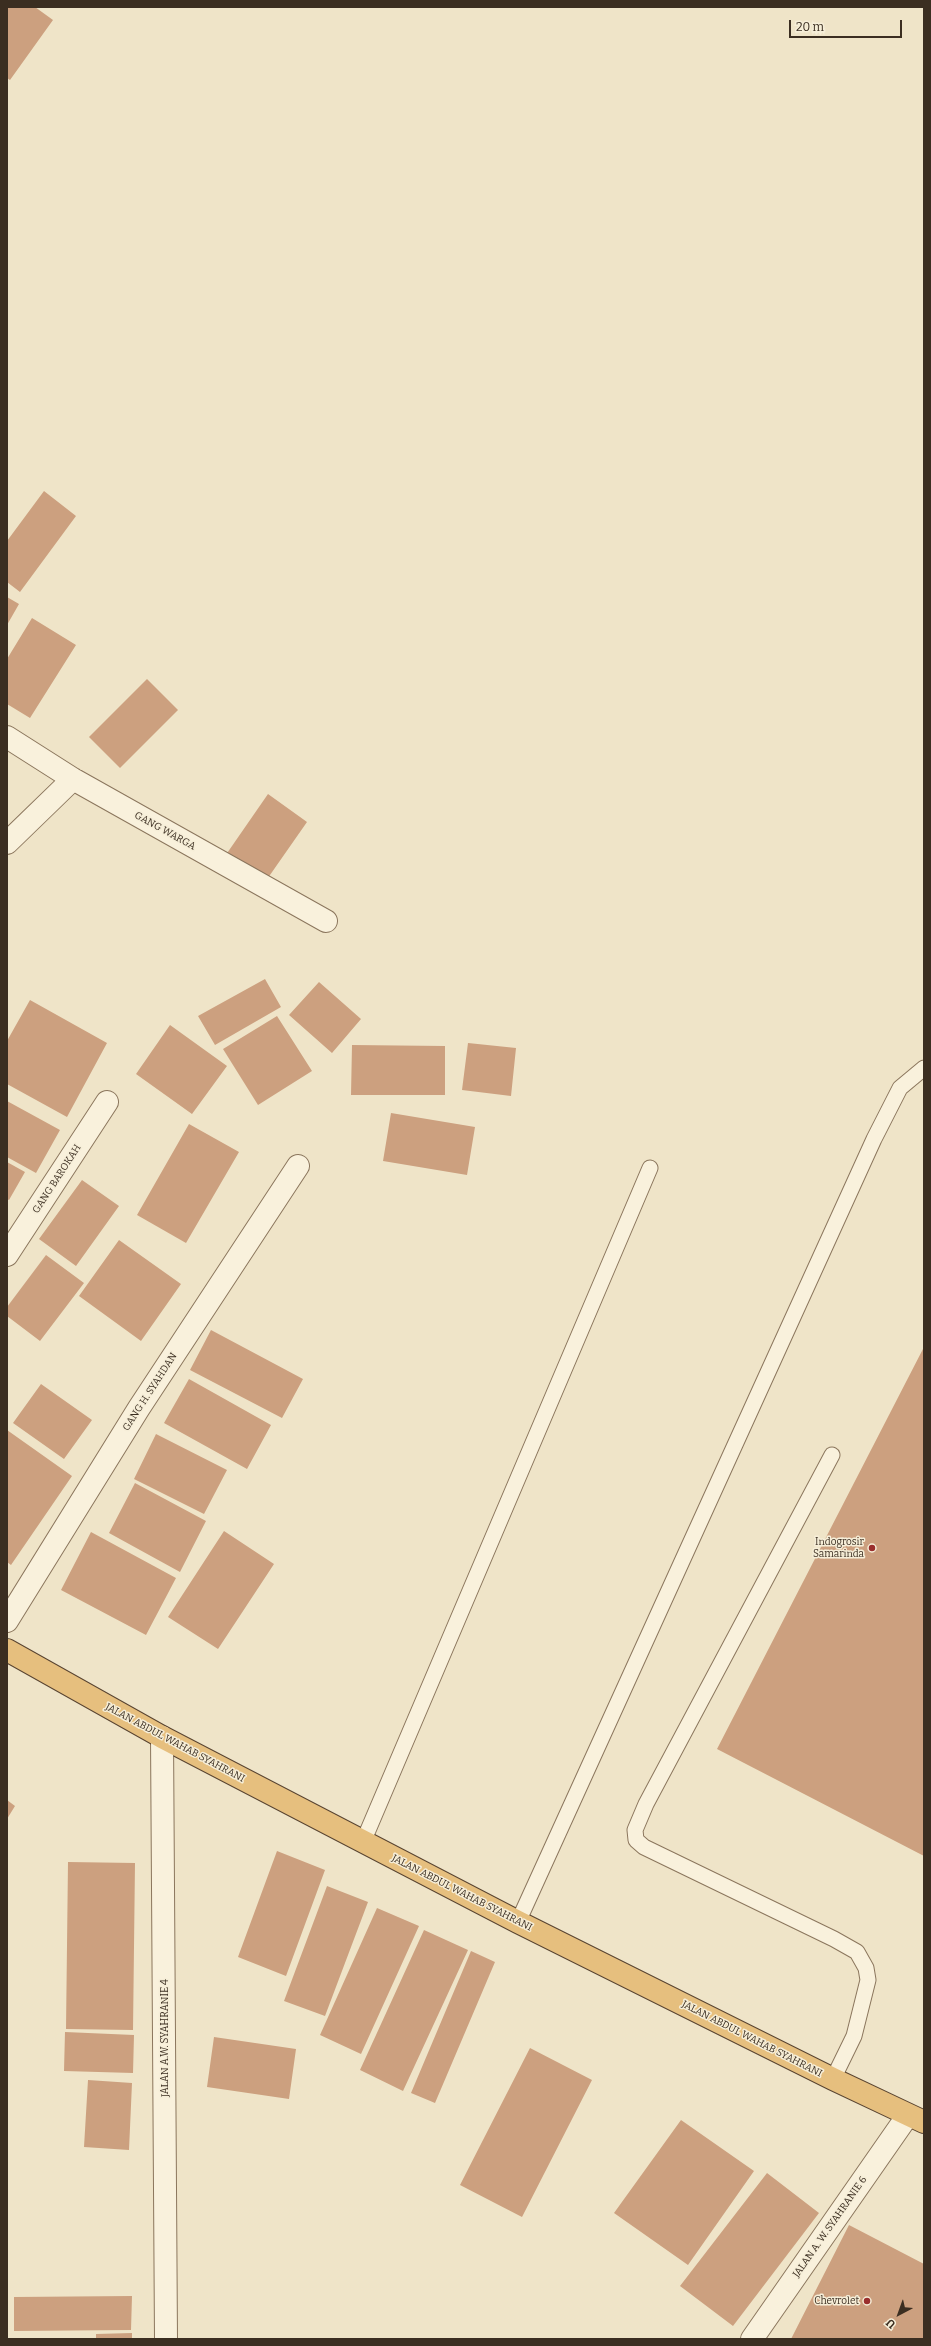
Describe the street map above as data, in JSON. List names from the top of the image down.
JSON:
{
  "streets": {
    "highway": ["JALAN ABDUL WAHAB SYAHRANI"],
    "street": [
      "GANG WARGA",
      "GANG BAROKAH",
      "GANG H. SYAHDAN",
      "JALAN A.W. SYAHRANIE 4",
      "JALAN A. W. SYAHRANIE 6"
    ]
  },
  "crossings": [
    ["JALAN ABDUL WAHAB SYAHRANI", "JALAN A.W. SYAHRANIE 4"],
    ["JALAN ABDUL WAHAB SYAHRANI", "JALAN A. W. SYAHRANIE 6"]
  ],
  "places": ["Indogrosir Samarinda", "Chevrolet"],
  "scale_bar": "20 m",
  "north": "bottom left"
}
